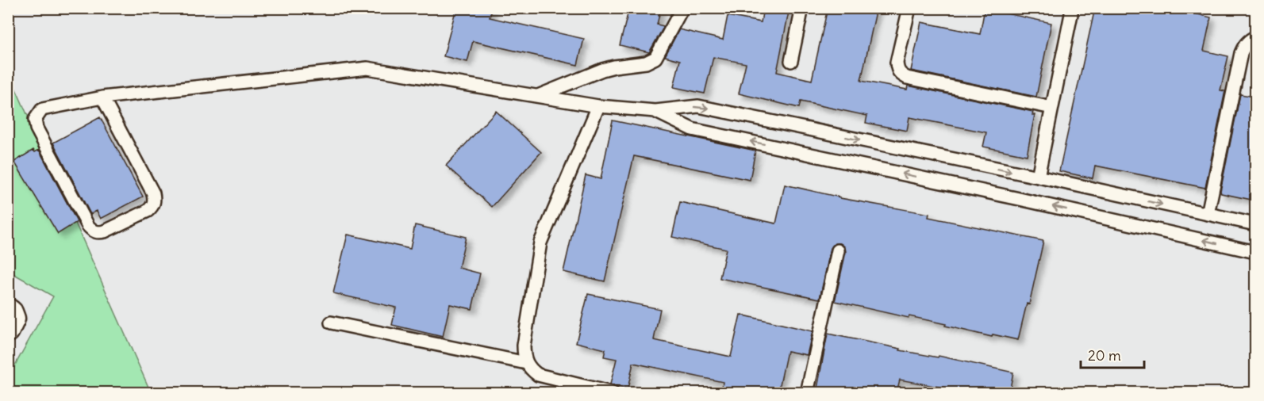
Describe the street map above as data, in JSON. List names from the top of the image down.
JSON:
{
  "scale_bar": "20 m"
}
